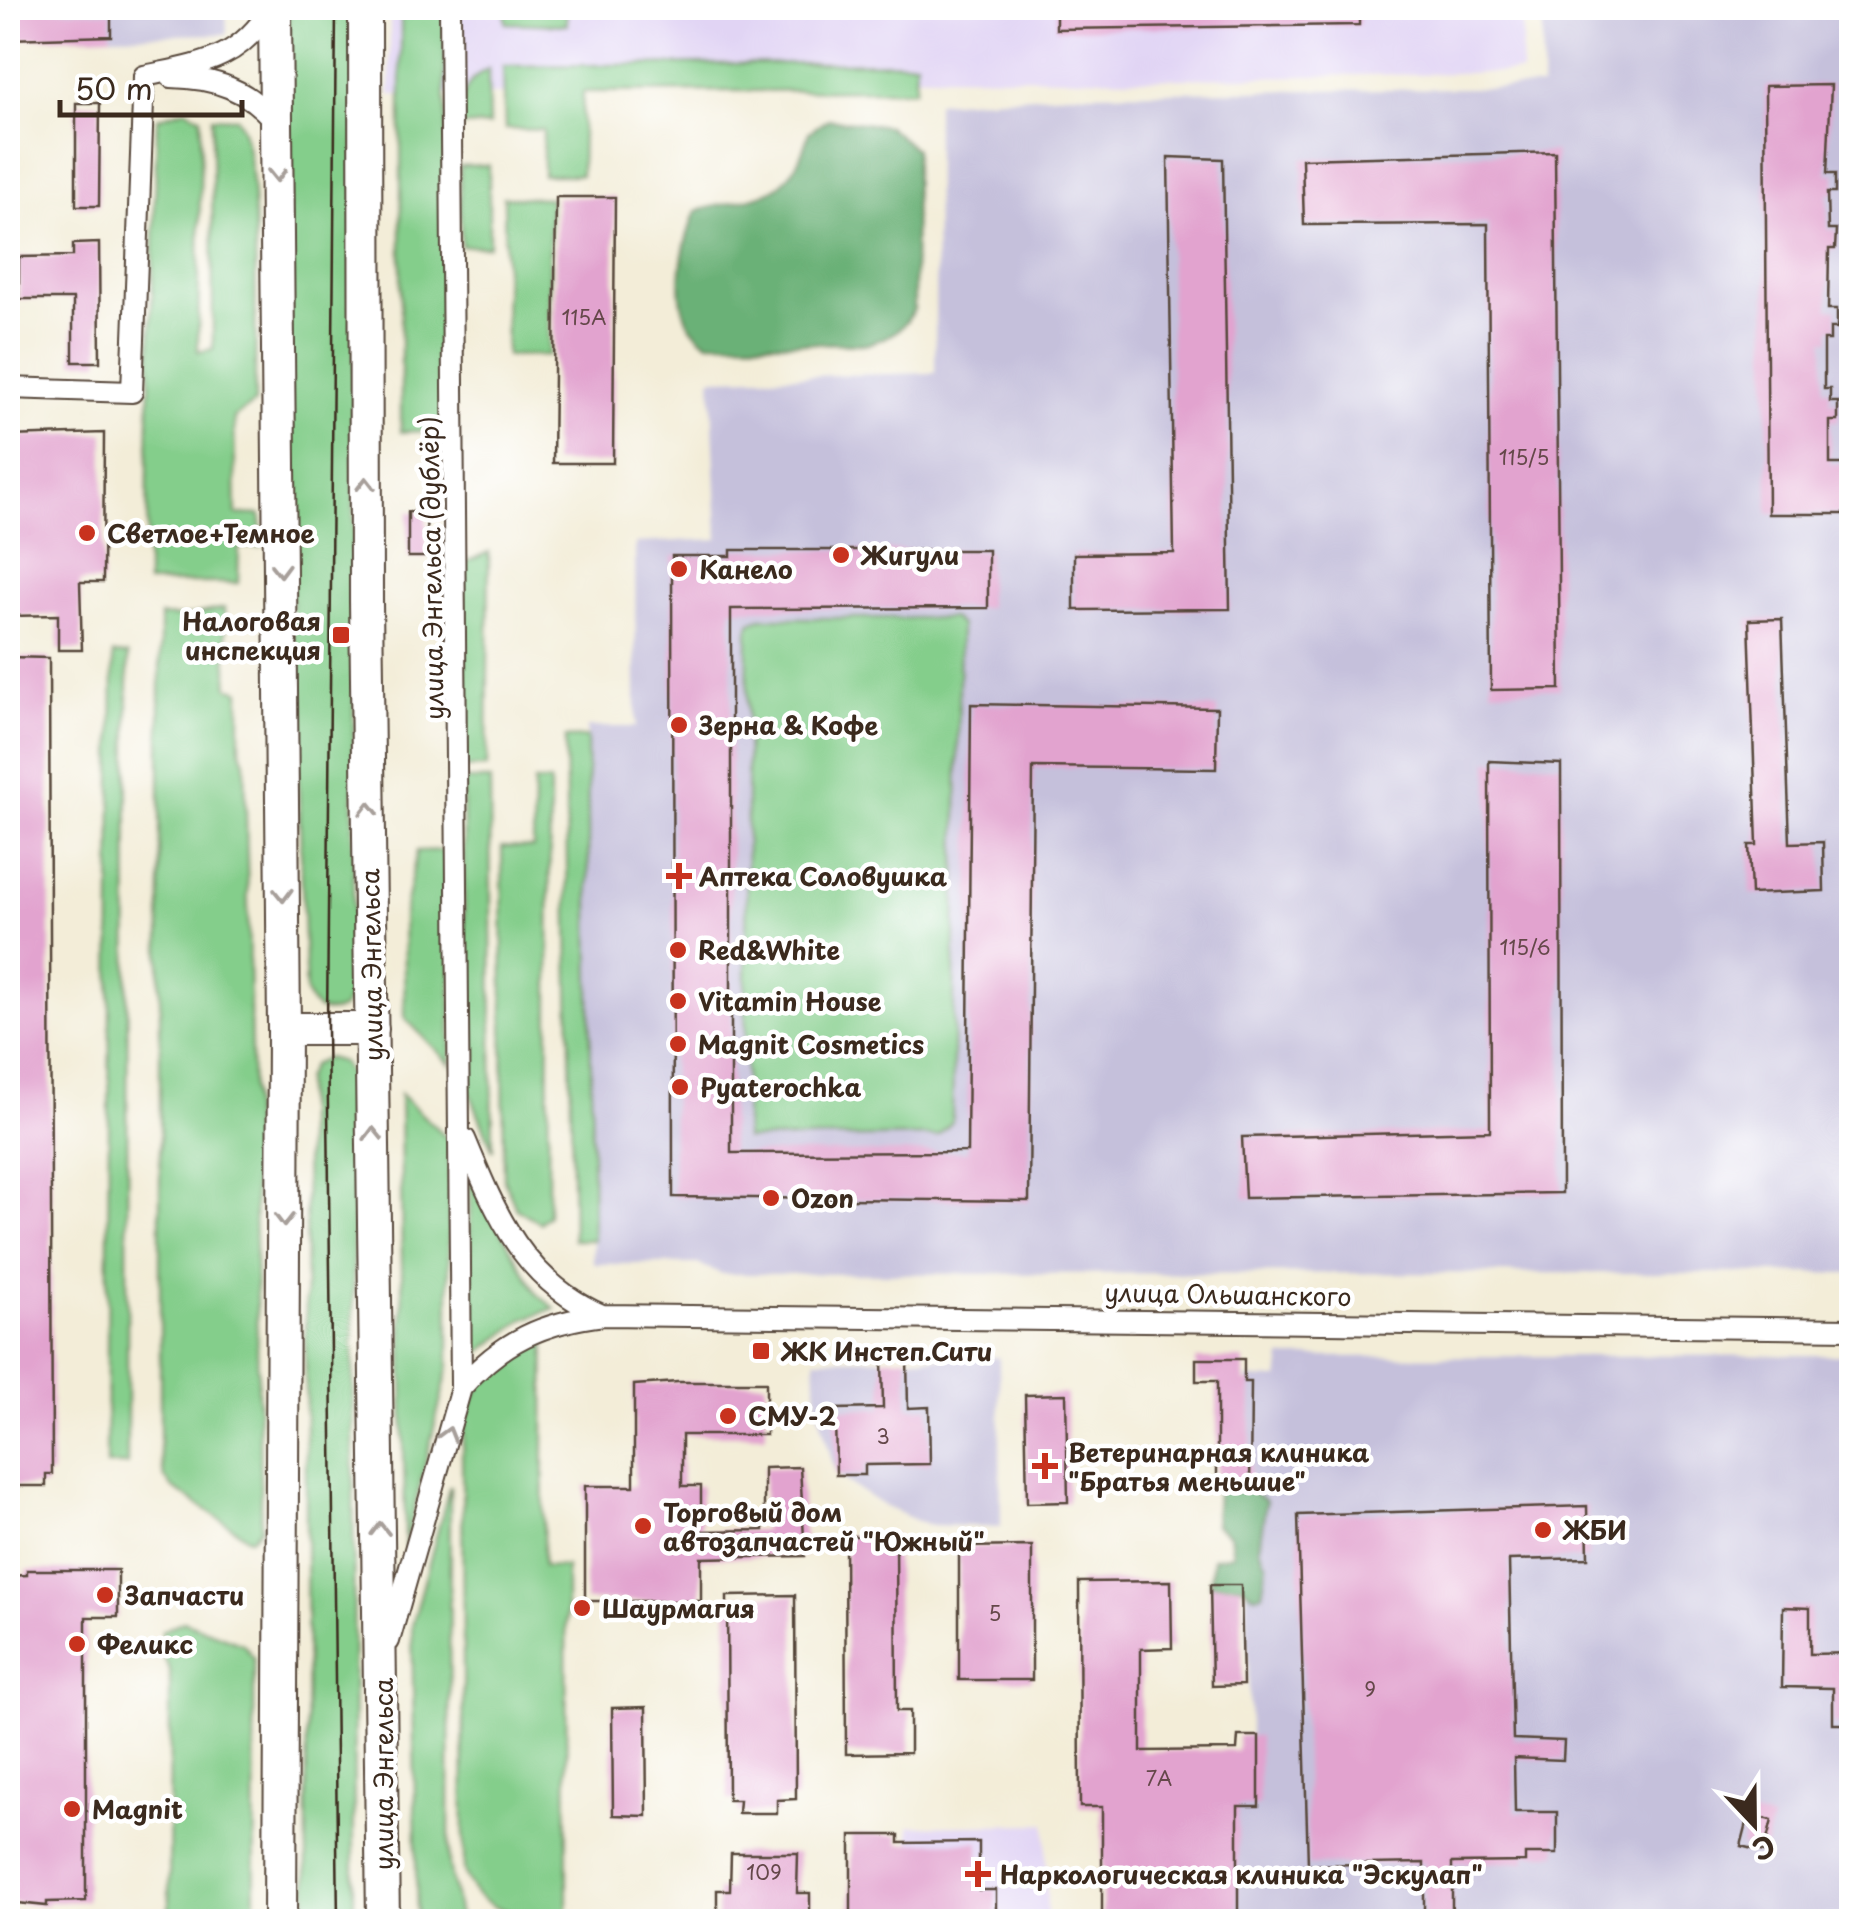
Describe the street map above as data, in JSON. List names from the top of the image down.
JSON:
{
  "streets": {
    "main road": ["улица Энгельса"],
    "street": ["улица Энгельса (дублёр)", "улица Ольшанского"]
  },
  "crossings": [
    ["улица Энгельса (дублёр)", "улица Ольшанского"]
  ],
  "places": {
    "other": [
      "Светлое+Темное",
      "Жигули",
      "Канело",
      "Зерна & Кофе",
      "Red&White",
      "Vitamin House",
      "Magnit Cosmetics",
      "Pyaterochka",
      "Ozon",
      "СМУ-2",
      "Торговый дом автозапчастей \"Южный\"",
      "ЖБИ",
      "Запчасти",
      "Шаурмагия",
      "Феликс",
      "Magnit"
    ],
    "transit": ["Налоговая инспекция", "ЖК Инстеп.Сити"],
    "health": ["Аптека Соловушка", "Ветеринарная клиника \"Братья меньшие\"", "Наркологическая клиника \"Эскулап\""]
  },
  "house_numbers": [
    "115А",
    "115/5",
    "115/6",
    "3",
    "5",
    "9",
    "7А",
    "109"
  ],
  "scale_bar": "50 m",
  "north": "bottom"
}
